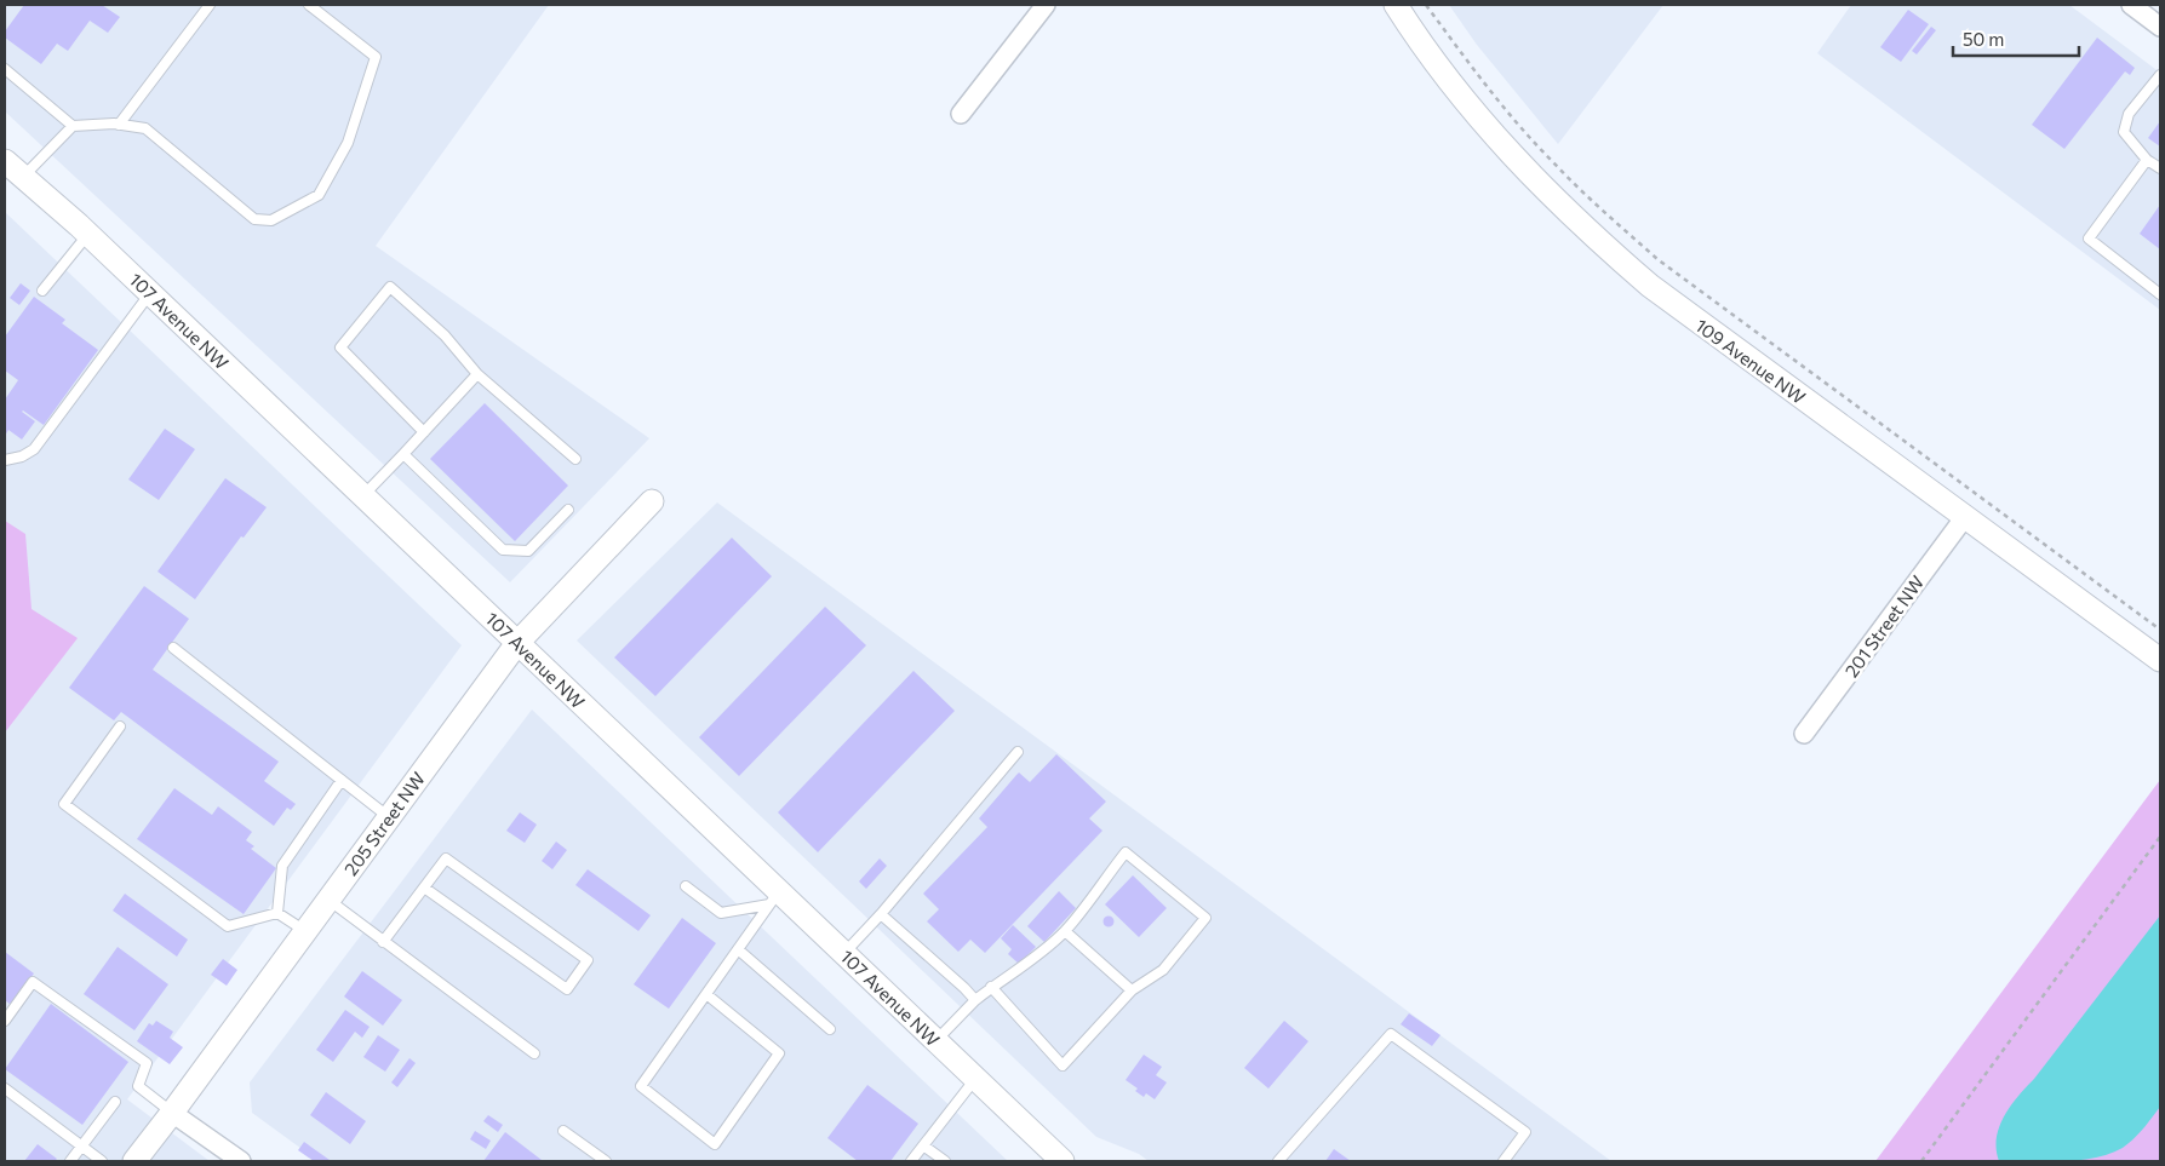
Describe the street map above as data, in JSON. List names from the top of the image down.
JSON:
{
  "streets": {
    "street": [
      "107 Avenue NW",
      "109 Avenue NW",
      "201 Street NW",
      "205 Street NW"
    ]
  },
  "crossings": [
    ["107 Avenue NW", "205 Street NW"],
    ["109 Avenue NW", "201 Street NW"]
  ],
  "scale_bar": "50 m"
}
